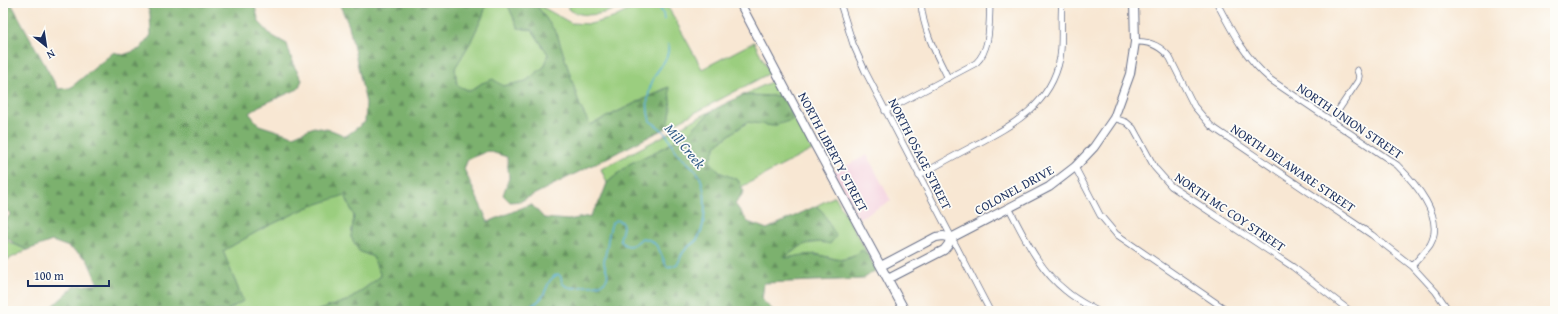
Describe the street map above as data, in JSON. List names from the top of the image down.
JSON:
{
  "streets": {
    "street": [
      "NORTH UNION STREET",
      "NORTH LIBERTY STREET",
      "NORTH OSAGE STREET",
      "NORTH DELAWARE STREET",
      "COLONEL DRIVE",
      "NORTH MC COY STREET"
    ]
  },
  "crossings": [
    ["NORTH UNION STREET", "NORTH DELAWARE STREET"],
    ["NORTH LIBERTY STREET", "COLONEL DRIVE"],
    ["NORTH OSAGE STREET", "COLONEL DRIVE"],
    ["NORTH DELAWARE STREET", "COLONEL DRIVE"],
    ["COLONEL DRIVE", "NORTH MC COY STREET"]
  ],
  "water": ["Mill Creek"],
  "scale_bar": "100 m",
  "north": "bottom right"
}
